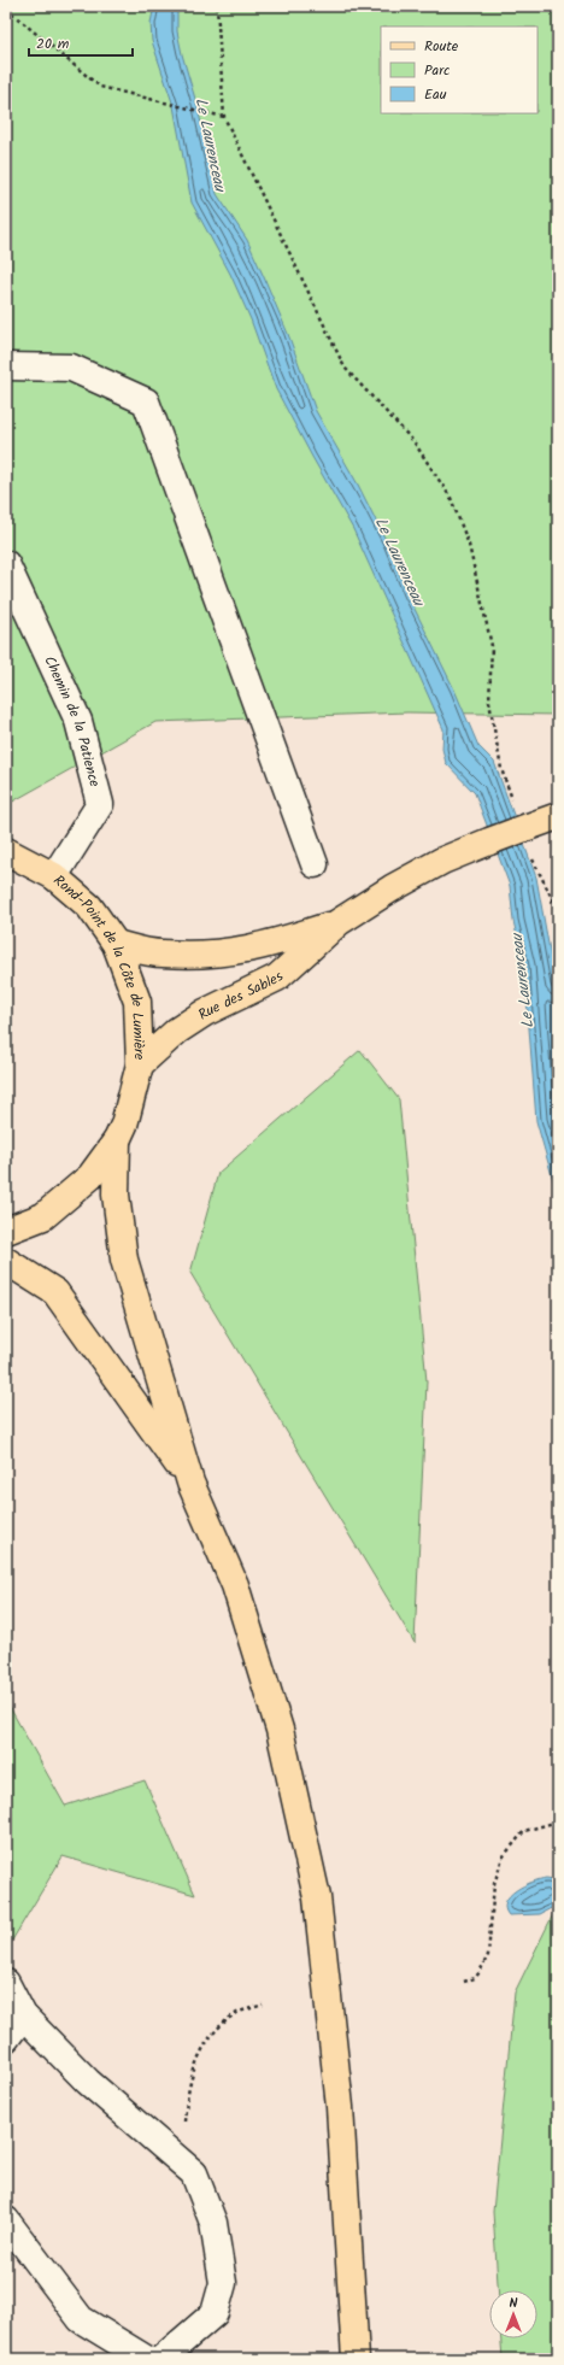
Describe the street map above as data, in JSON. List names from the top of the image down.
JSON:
{
  "streets": {
    "main road": ["Rond-Point de la Côte de Lumière", "Rue des Sables"],
    "street": ["Chemin de la Patience"]
  },
  "crossings": [
    ["Chemin de la Patience", "Rond-Point de la Côte de Lumière"],
    ["Rond-Point de la Côte de Lumière", "Rue des Sables"]
  ],
  "water": ["Le Laurenceau"],
  "legend": ["Route", "Parc", "Eau"],
  "scale_bar": "20 m",
  "north": "top"
}
